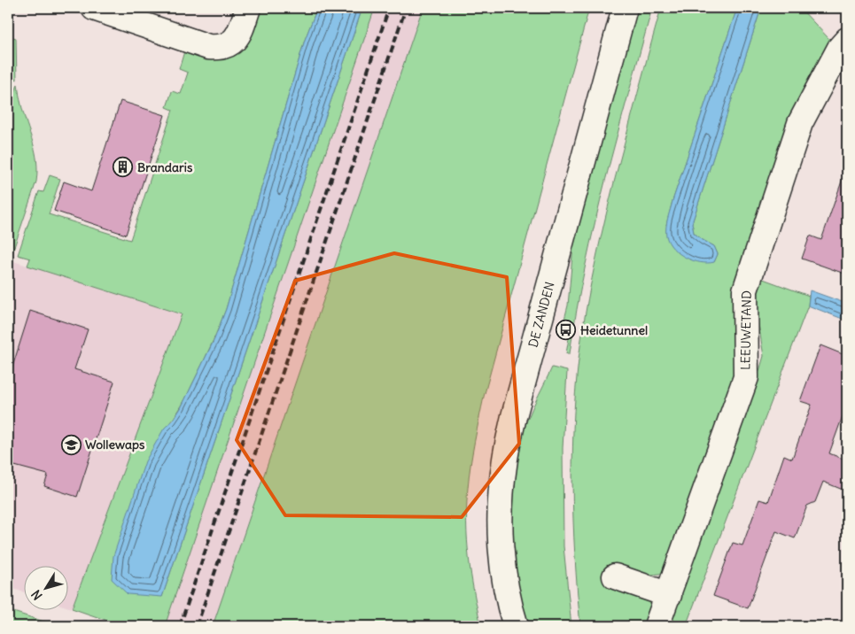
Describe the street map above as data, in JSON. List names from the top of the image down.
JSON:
{
  "streets": {
    "street": ["DE ZANDEN", "LEEUWETAND"]
  },
  "places": {
    "building": ["Brandaris"],
    "bus stop": ["Heidetunnel"],
    "school or university": ["Wollewaps"]
  },
  "north": "bottom left"
}
